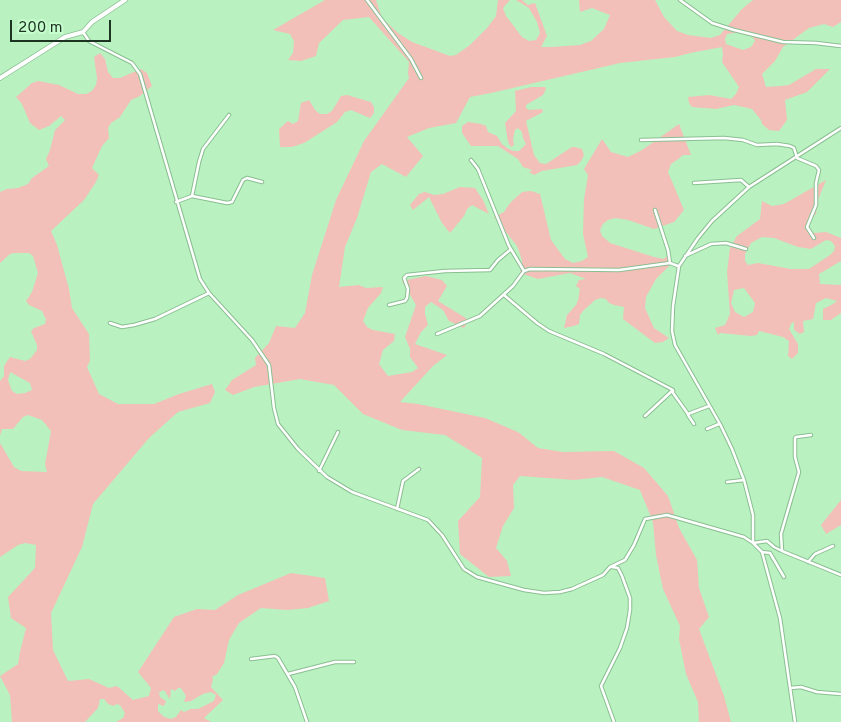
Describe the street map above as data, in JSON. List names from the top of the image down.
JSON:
{
  "scale_bar": "200 m"
}
